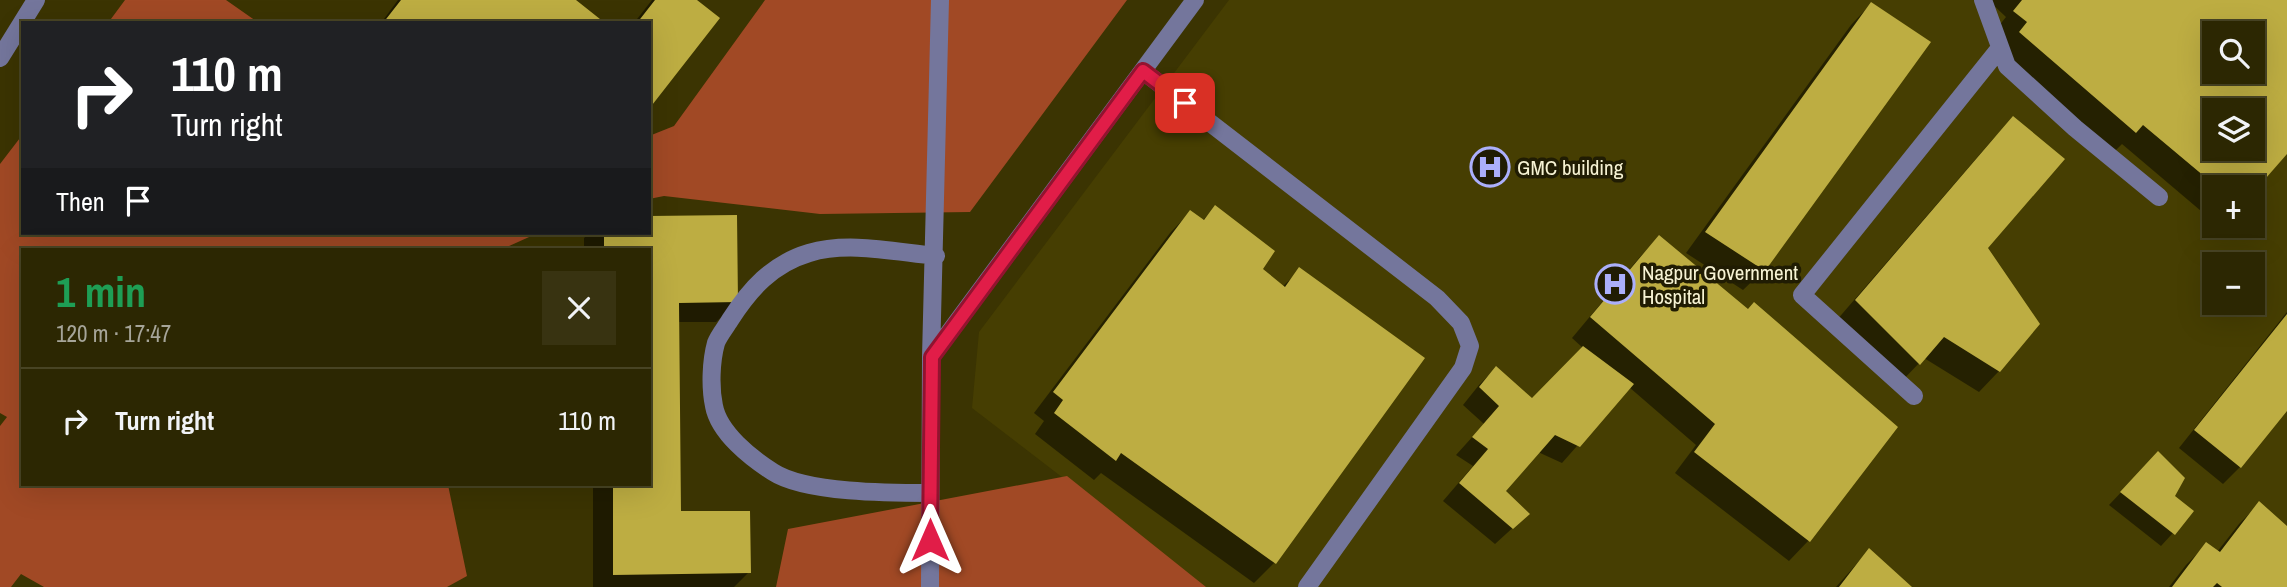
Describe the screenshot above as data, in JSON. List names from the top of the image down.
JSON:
{
  "places": {
    "hospital": ["GMC building", "Nagpur Government Hospital"]
  },
  "page": {
    "map_buttons": ["+", "−"],
    "turn": ["110 m", "Turn right"],
    "then": "Then",
    "heading": ["1 min", "120 m · 17:47"],
    "list": [
      {
        "name": "Turn right",
        "value": "110 m"
      }
    ]
  }
}
